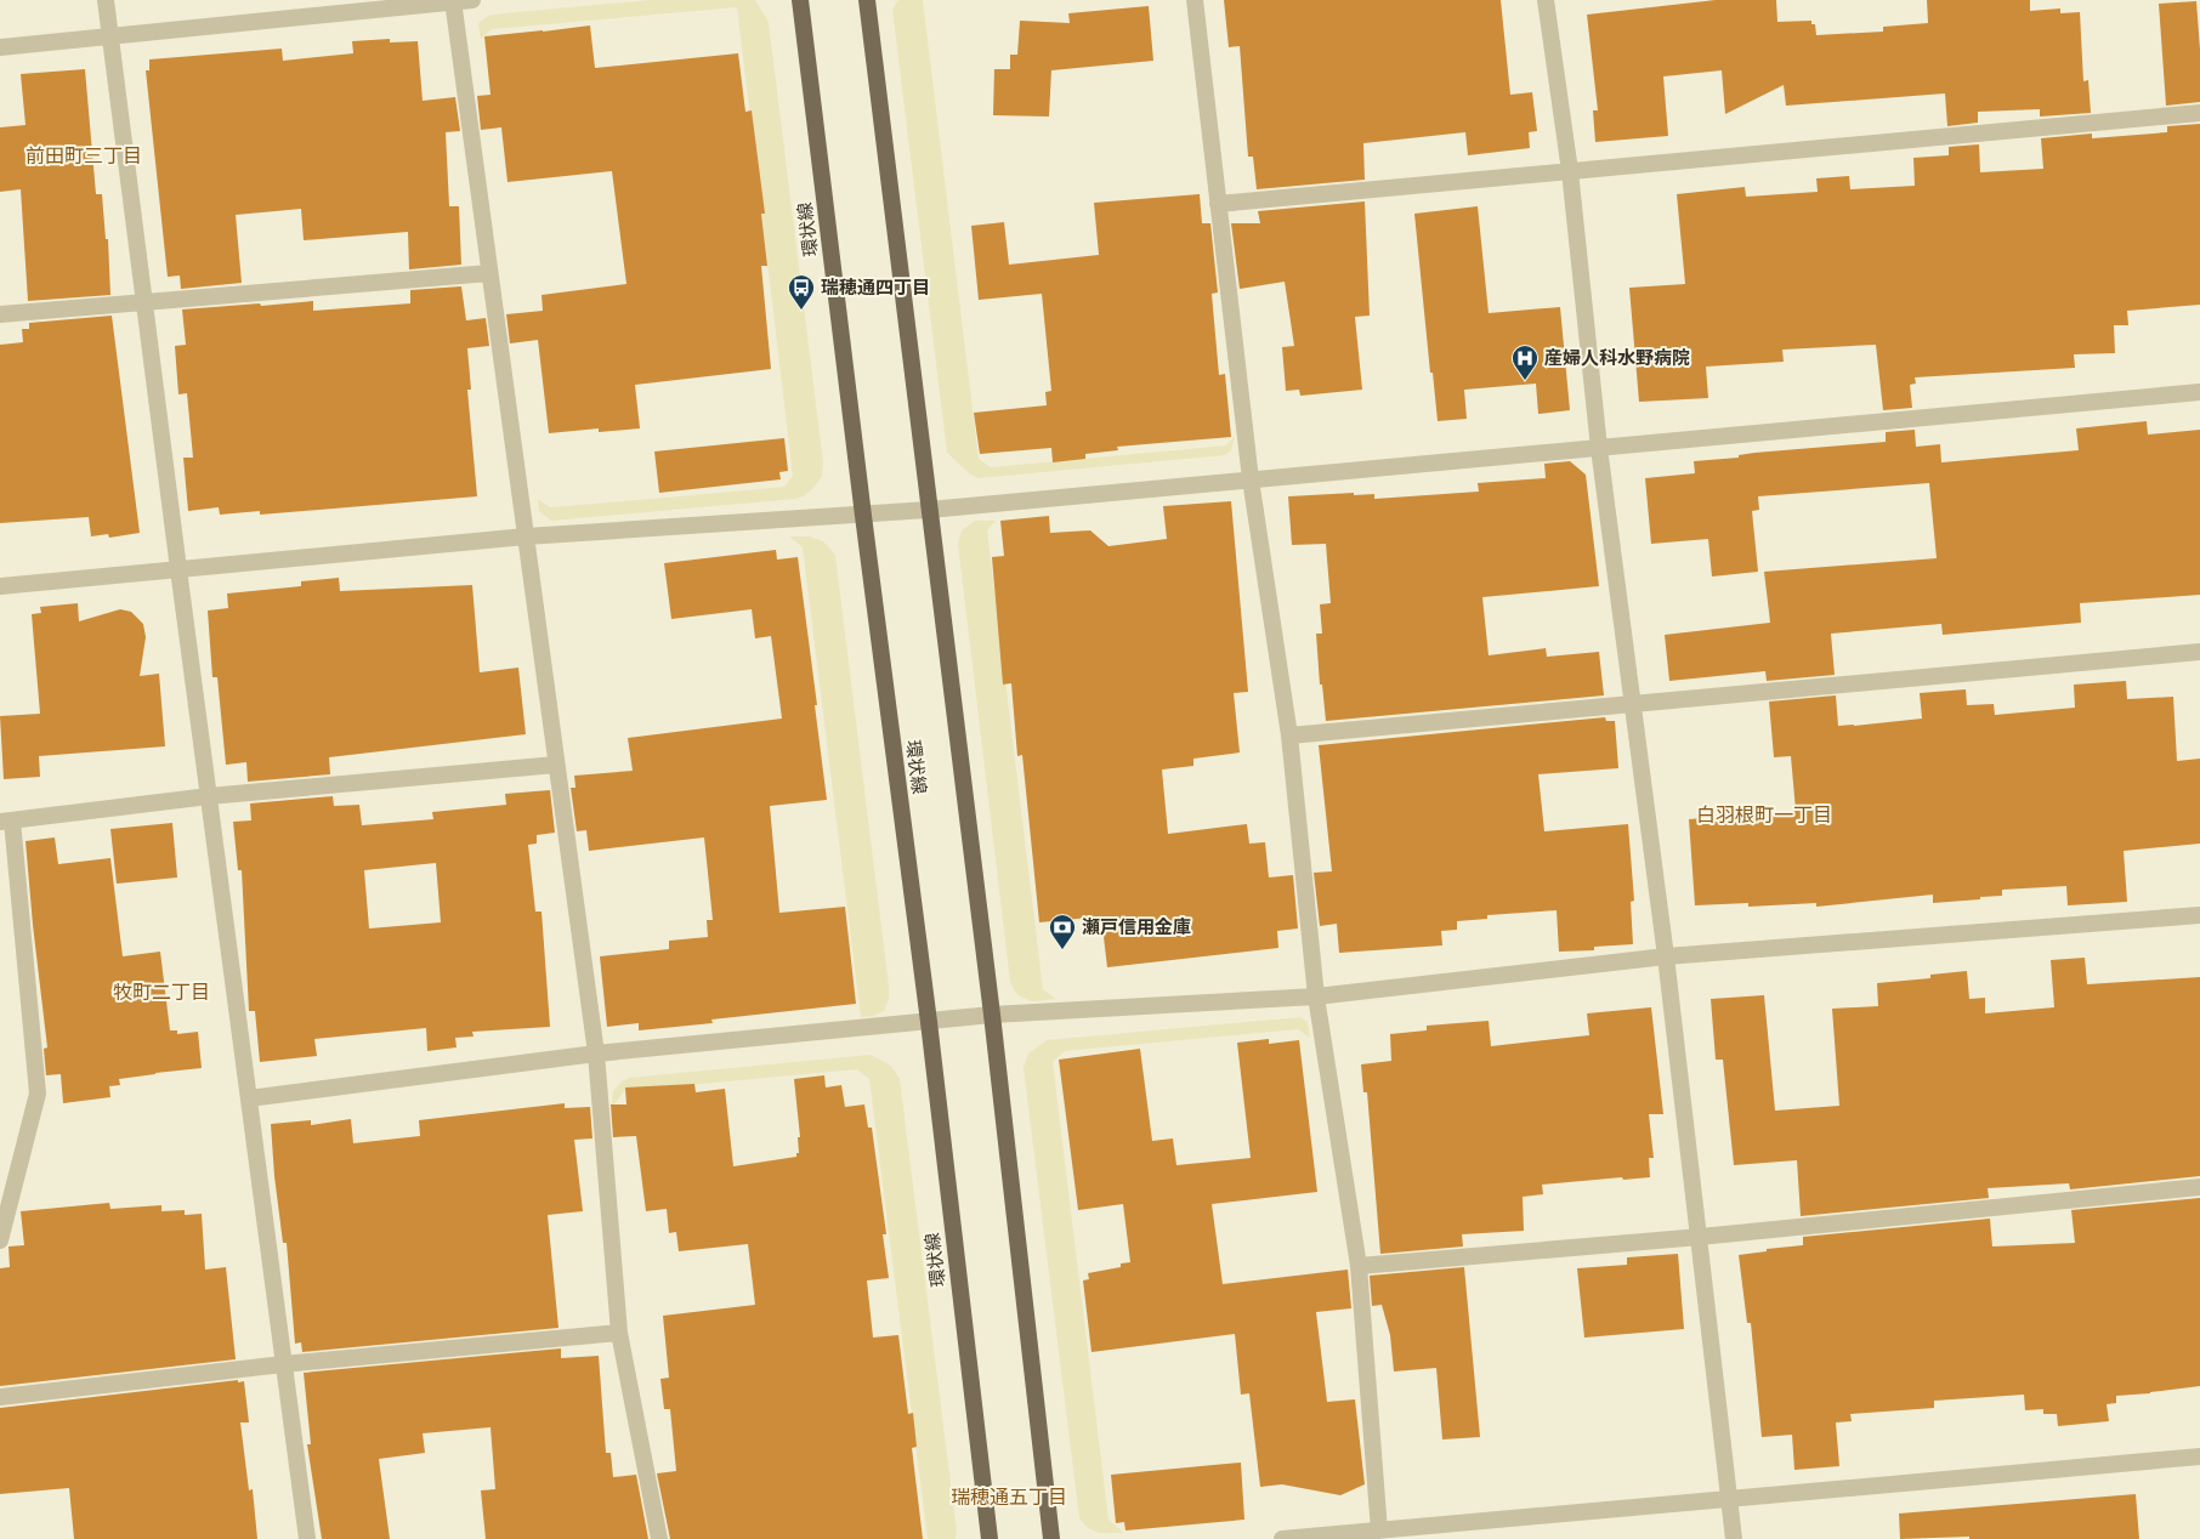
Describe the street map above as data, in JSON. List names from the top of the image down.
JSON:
{
  "streets": {
    "main road": ["環状線"]
  },
  "districts": [
    "前田町三丁目",
    "白羽根町一丁目",
    "牧町二丁目",
    "瑞穂通五丁目"
  ],
  "places": {
    "bus stop": ["瑞穂通四丁目"],
    "hospital": ["産婦人科水野病院"],
    "bank": ["瀬戸信用金庫"]
  }
}
